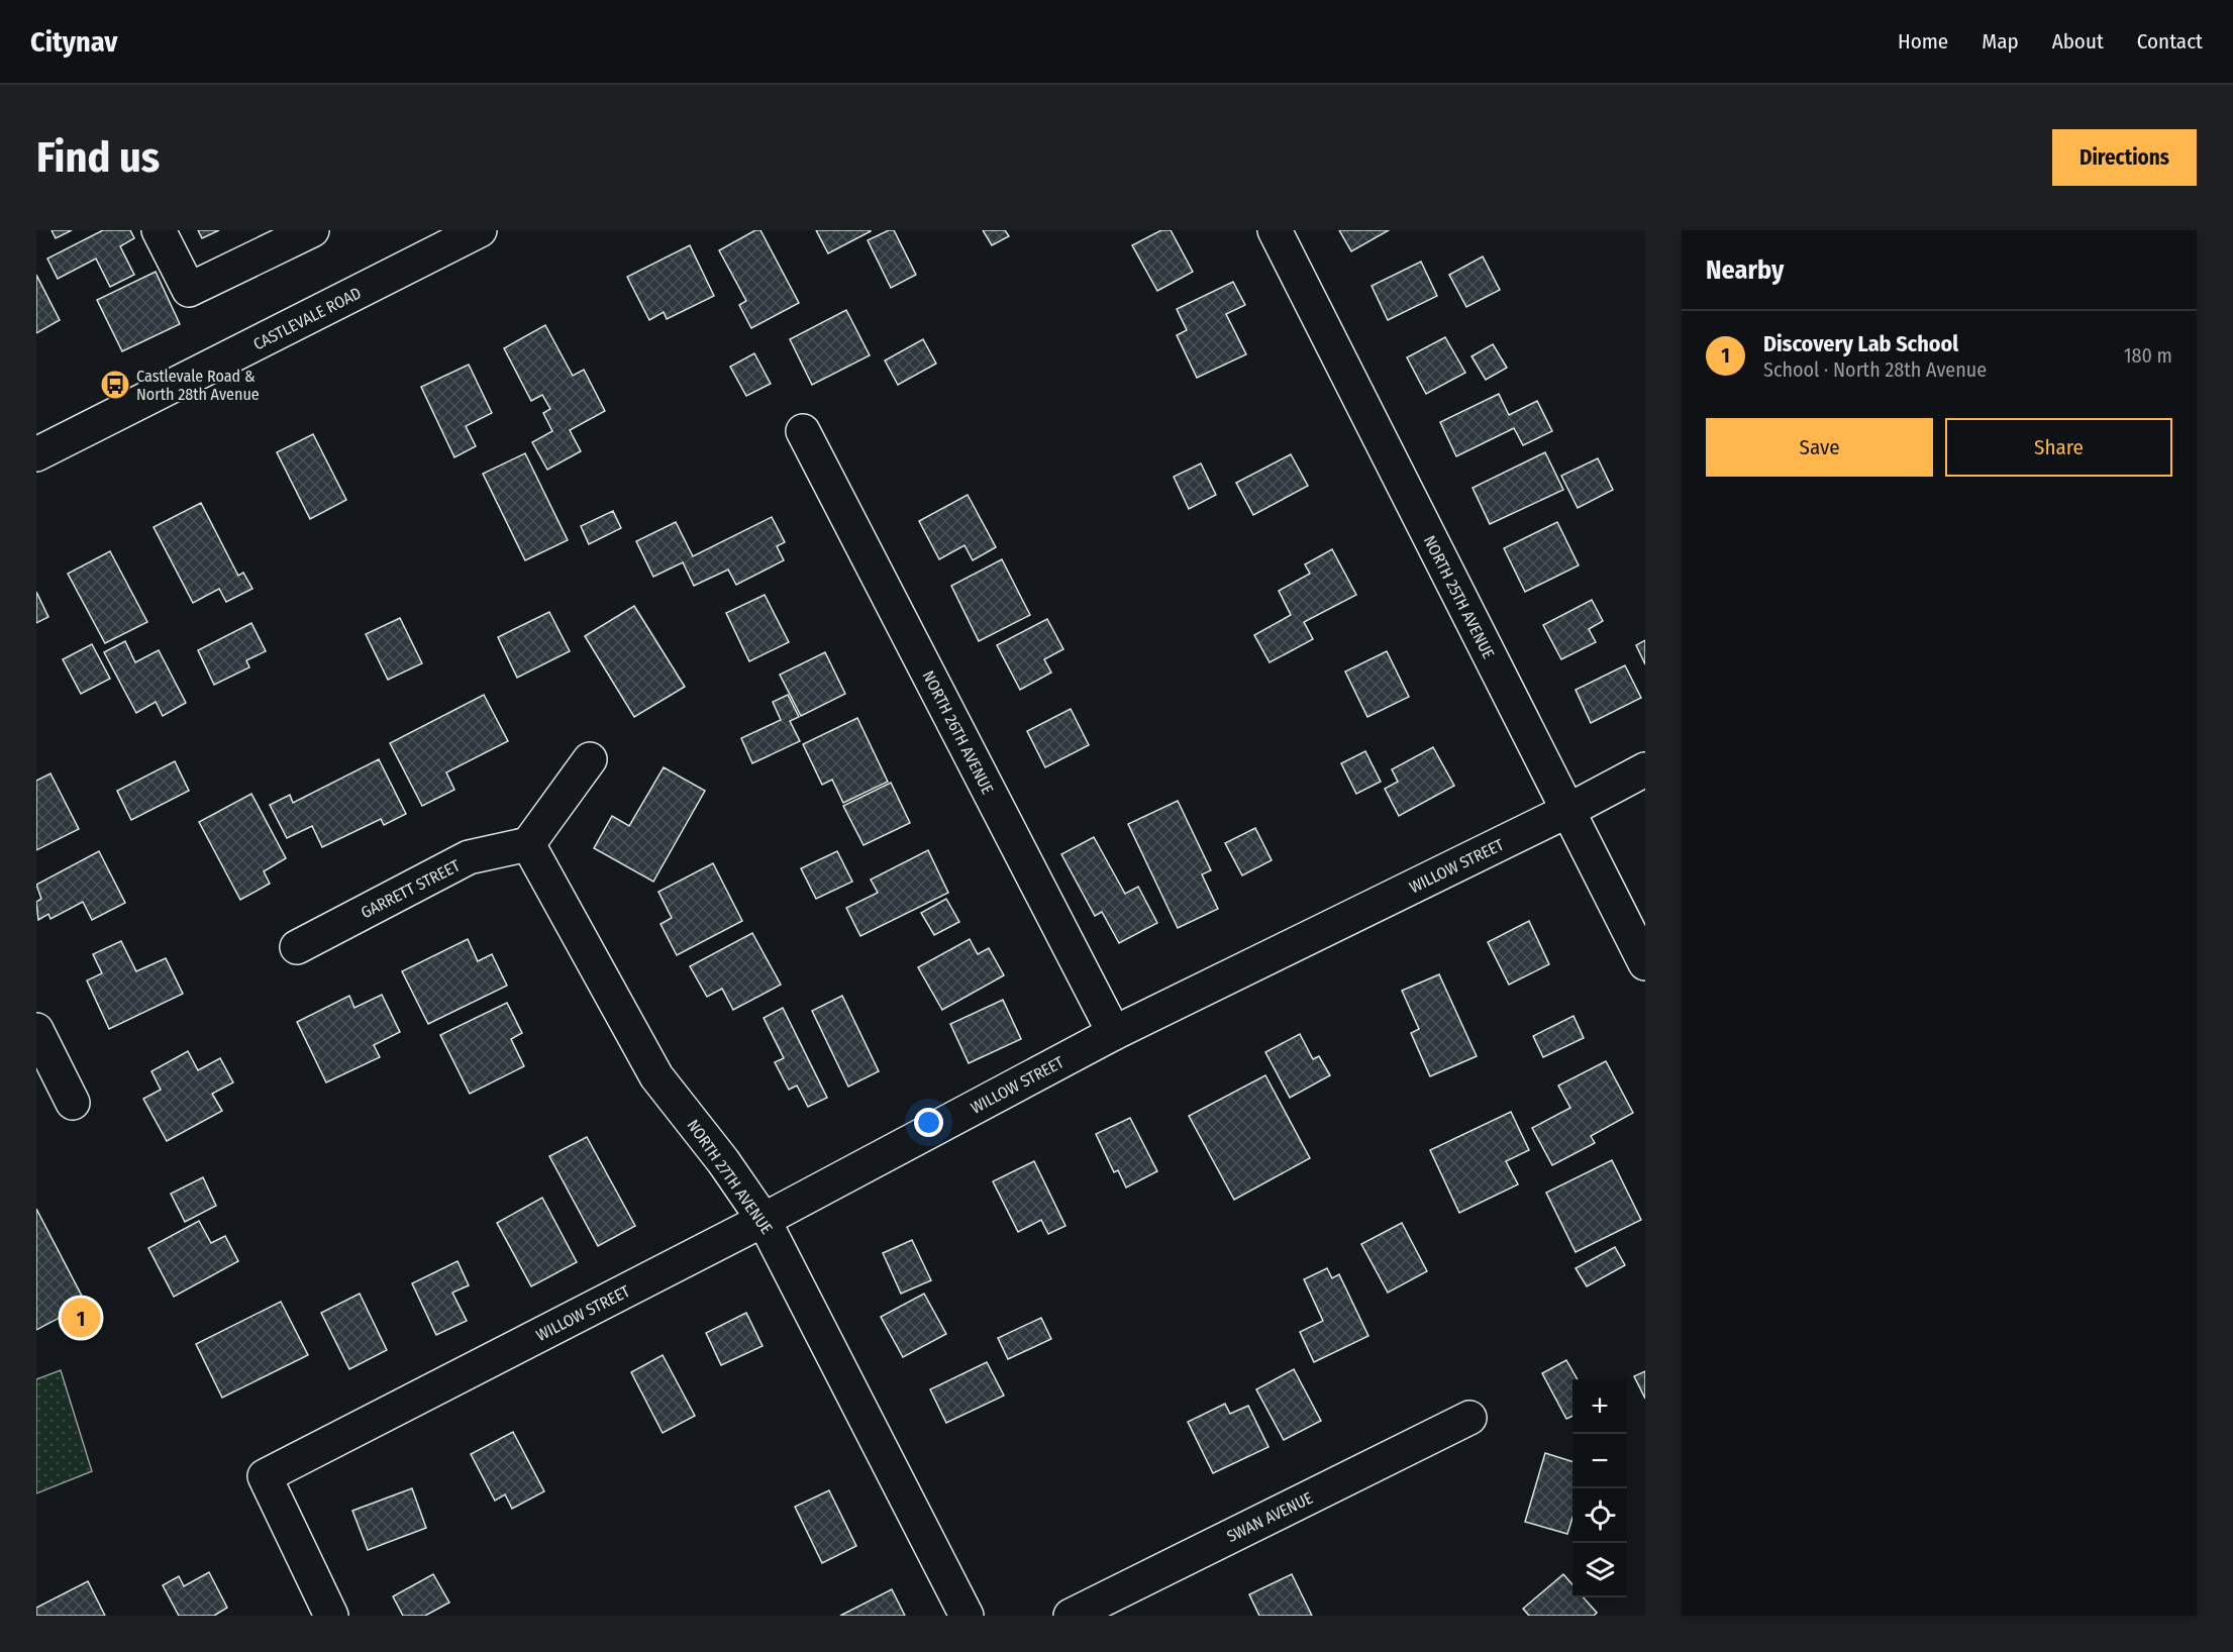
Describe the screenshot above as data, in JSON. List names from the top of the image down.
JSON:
{
  "streets": {
    "street": [
      "CASTLEVALE ROAD",
      "NORTH 25TH AVENUE",
      "NORTH 26TH AVENUE",
      "WILLOW STREET",
      "GARRETT STREET",
      "NORTH 27TH AVENUE",
      "SWAN AVENUE"
    ]
  },
  "crossings": [
    ["NORTH 25TH AVENUE", "WILLOW STREET"],
    ["NORTH 26TH AVENUE", "WILLOW STREET"],
    ["WILLOW STREET", "NORTH 27TH AVENUE"],
    ["GARRETT STREET", "NORTH 27TH AVENUE"]
  ],
  "places": {
    "bus stop": ["Castlevale Road & North 28th Avenue"]
  },
  "page": {
    "header": "Citynav",
    "nav": [
      "Home",
      "Map",
      "About",
      "Contact"
    ],
    "buttons": [
      "Directions",
      ["Save", "Share"]
    ],
    "title": "Find us",
    "heading": "Nearby",
    "list": [
      {
        "mark": "1",
        "name": "Discovery Lab School",
        "note": "School · North 28th Avenue",
        "value": "180 m"
      }
    ],
    "pins": "1",
    "map_buttons": ["+", "−"]
  }
}
